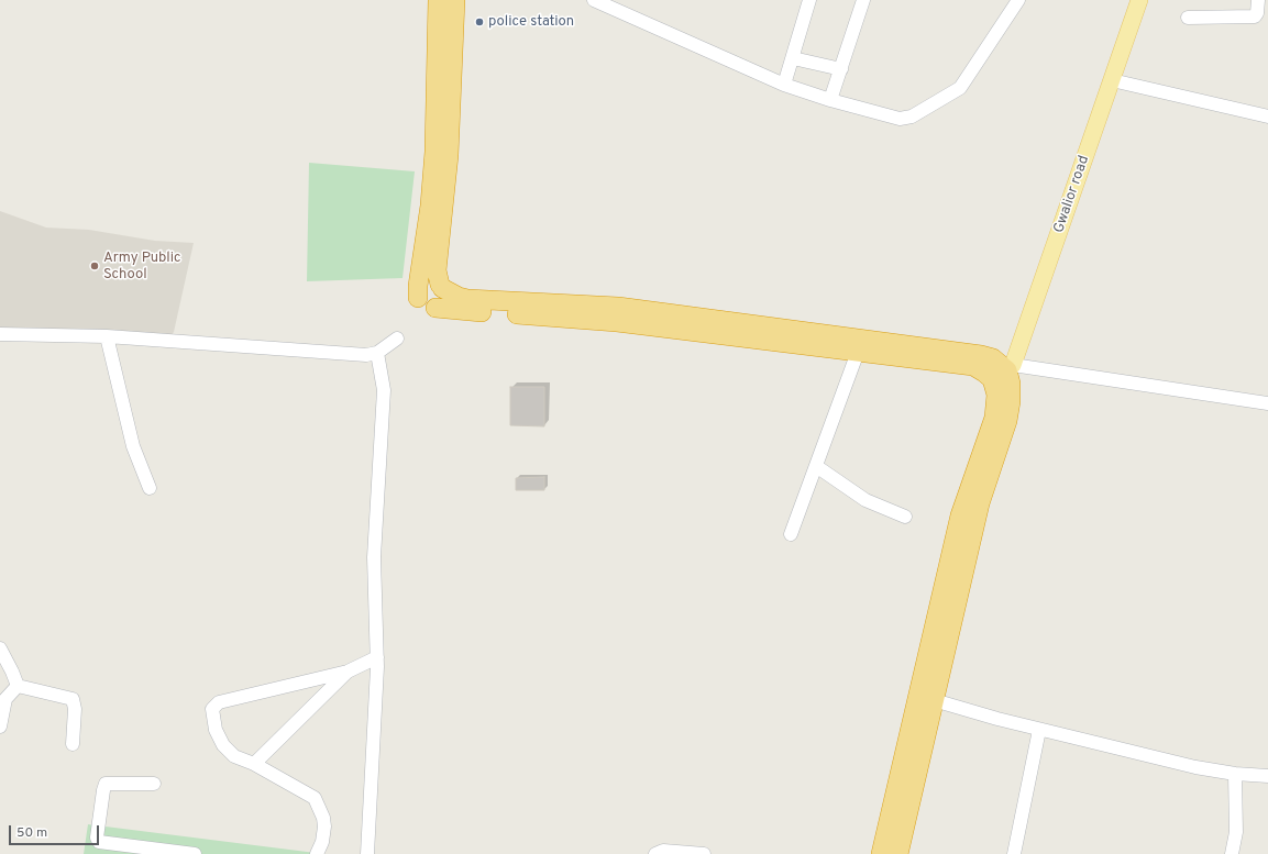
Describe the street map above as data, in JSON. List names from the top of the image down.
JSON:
{
  "streets": {
    "main road": ["Gwalior road"]
  },
  "places": ["police station", "Army Public School"],
  "scale_bar": "50 m"
}
